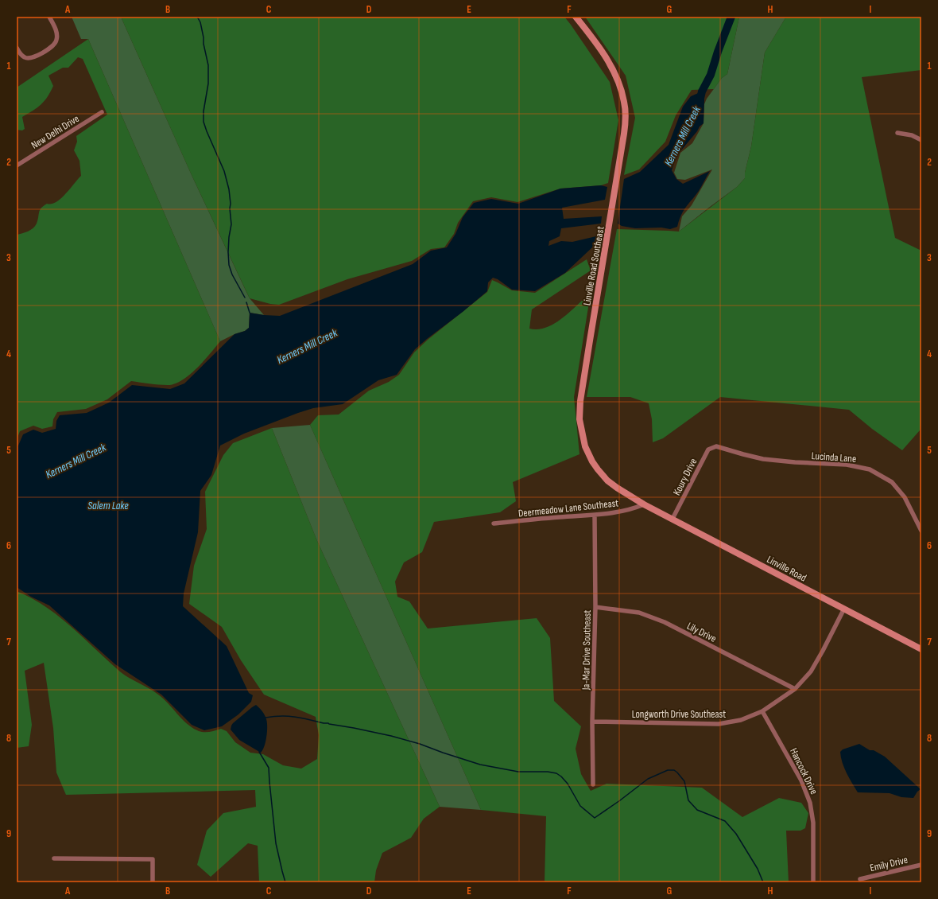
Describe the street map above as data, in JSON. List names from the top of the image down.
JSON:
{
  "streets": {
    "main road": ["Linville Road Southeast", "Linville Road"],
    "street": [
      "New Delhi Drive",
      "Lucinda Lane",
      "Koury Drive",
      "Deermeadow Lane Southeast",
      "Lily Drive",
      "Ja-Mar Drive Southeast",
      "Longworth Drive Southeast",
      "Hancock Drive",
      "Emily Drive"
    ]
  },
  "crossings": [
    ["Linville Road Southeast", "Deermeadow Lane Southeast"],
    ["Linville Road Southeast", "Linville Road"],
    ["Lucinda Lane", "Koury Drive"],
    ["Koury Drive", "Linville Road"],
    ["Deermeadow Lane Southeast", "Linville Road"],
    ["Deermeadow Lane Southeast", "Ja-Mar Drive Southeast"],
    ["Linville Road", "Longworth Drive Southeast"],
    ["Lily Drive", "Ja-Mar Drive Southeast"],
    ["Lily Drive", "Longworth Drive Southeast"],
    ["Ja-Mar Drive Southeast", "Longworth Drive Southeast"],
    ["Longworth Drive Southeast", "Hancock Drive"]
  ],
  "water": ["Kerners Mill Creek", "Salem Lake"],
  "grid": {
    "columns": [
      "A",
      "B",
      "C",
      "D",
      "E",
      "F",
      "G",
      "H",
      "I"
    ],
    "rows": [
      "1",
      "2",
      "3",
      "4",
      "5",
      "6",
      "7",
      "8",
      "9"
    ]
  }
}
